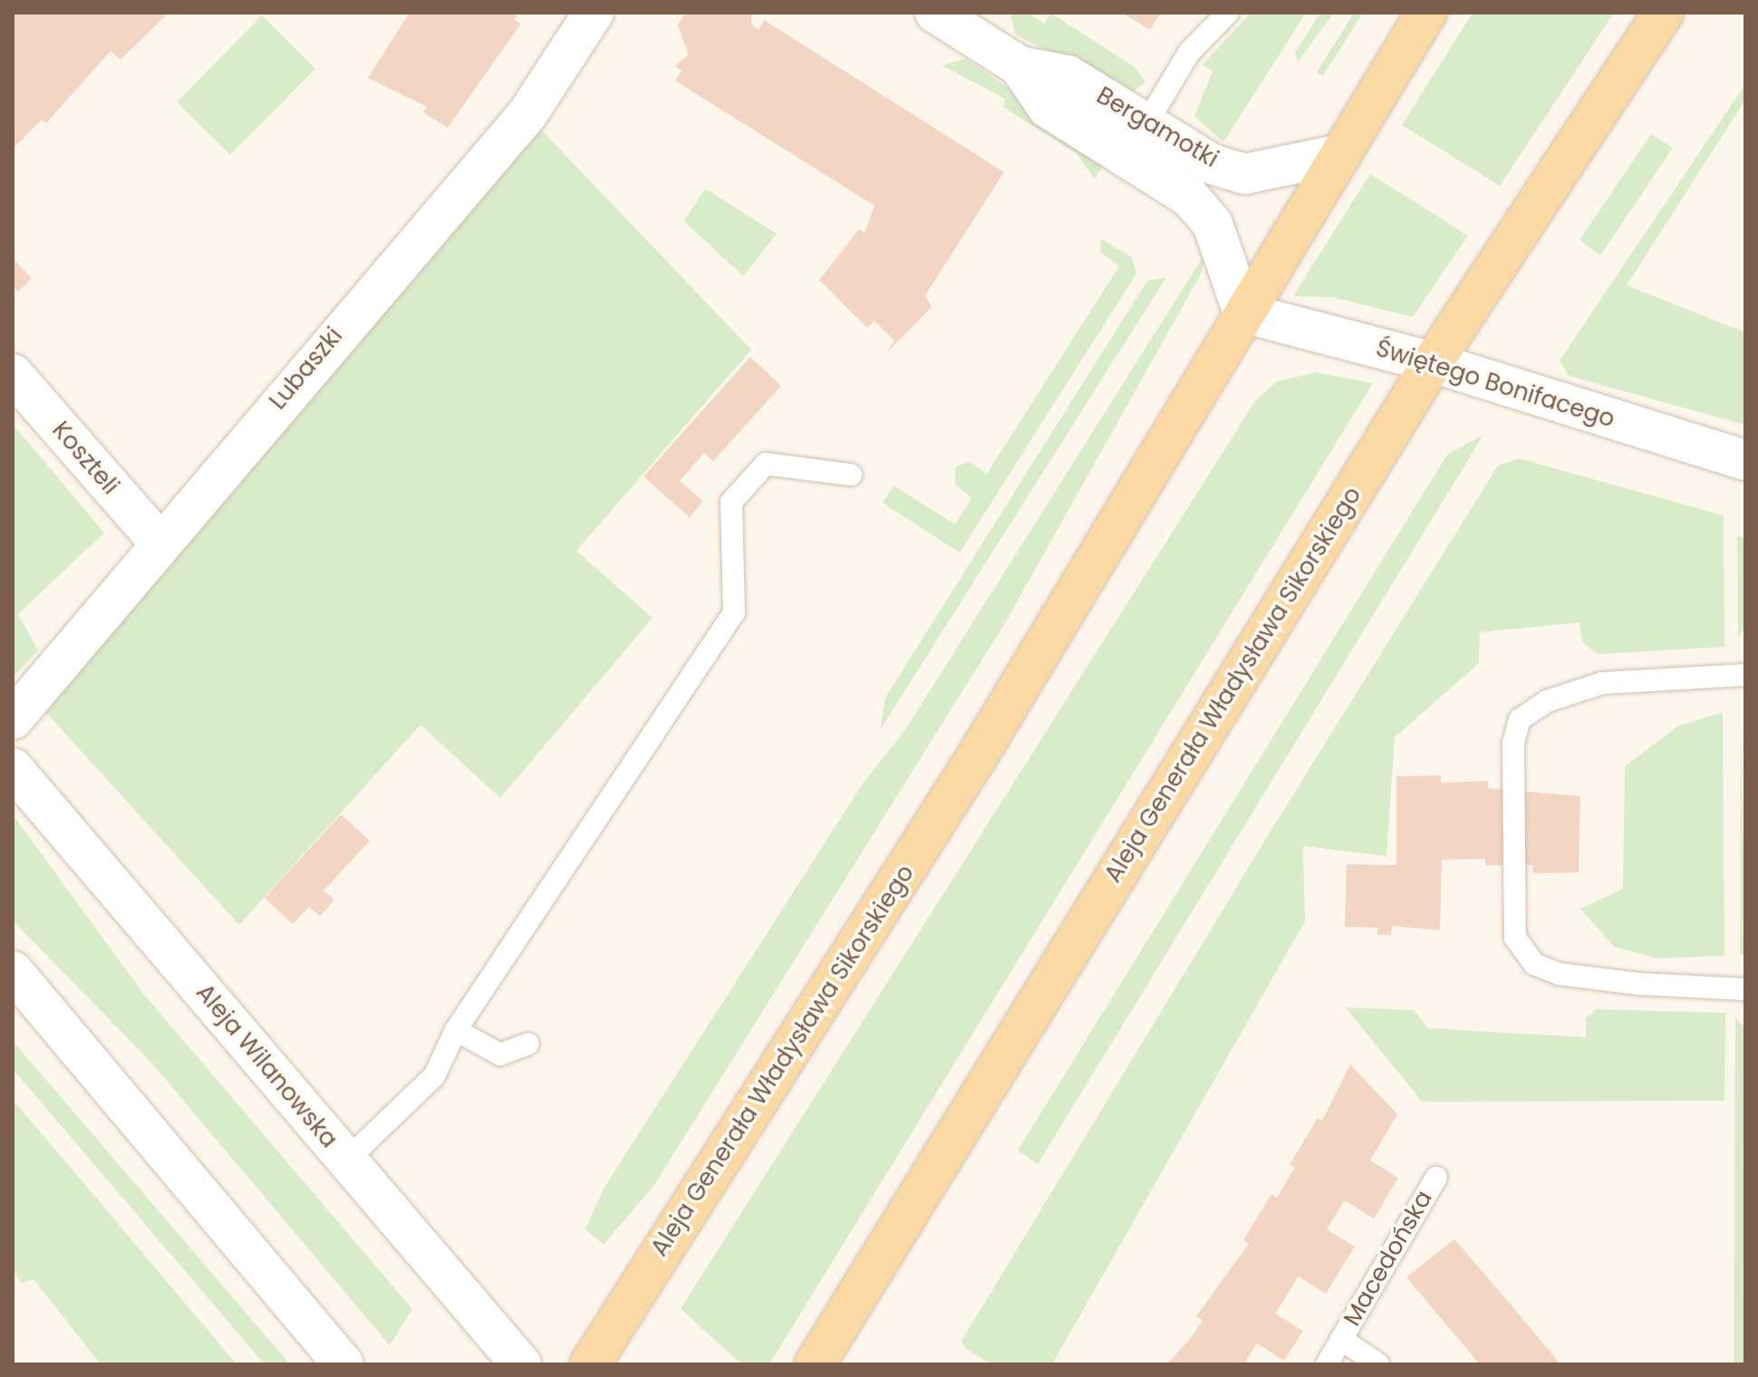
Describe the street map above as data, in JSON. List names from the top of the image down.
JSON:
{
  "streets": {
    "main road": ["Aleja Generała Władysława Sikorskiego"],
    "street": [
      "Bergamotki",
      "Lubaszki",
      "Świętego Bonifacego",
      "Koszteli",
      "Aleja Wilanowska"
    ],
    "lane": ["Macedońska"]
  },
  "crossings": [
    ["Bergamotki", "Świętego Bonifacego"],
    ["Bergamotki", "Aleja Generała Władysława Sikorskiego"],
    ["Lubaszki", "Koszteli"],
    ["Świętego Bonifacego", "Aleja Generała Władysława Sikorskiego"]
  ]
}
